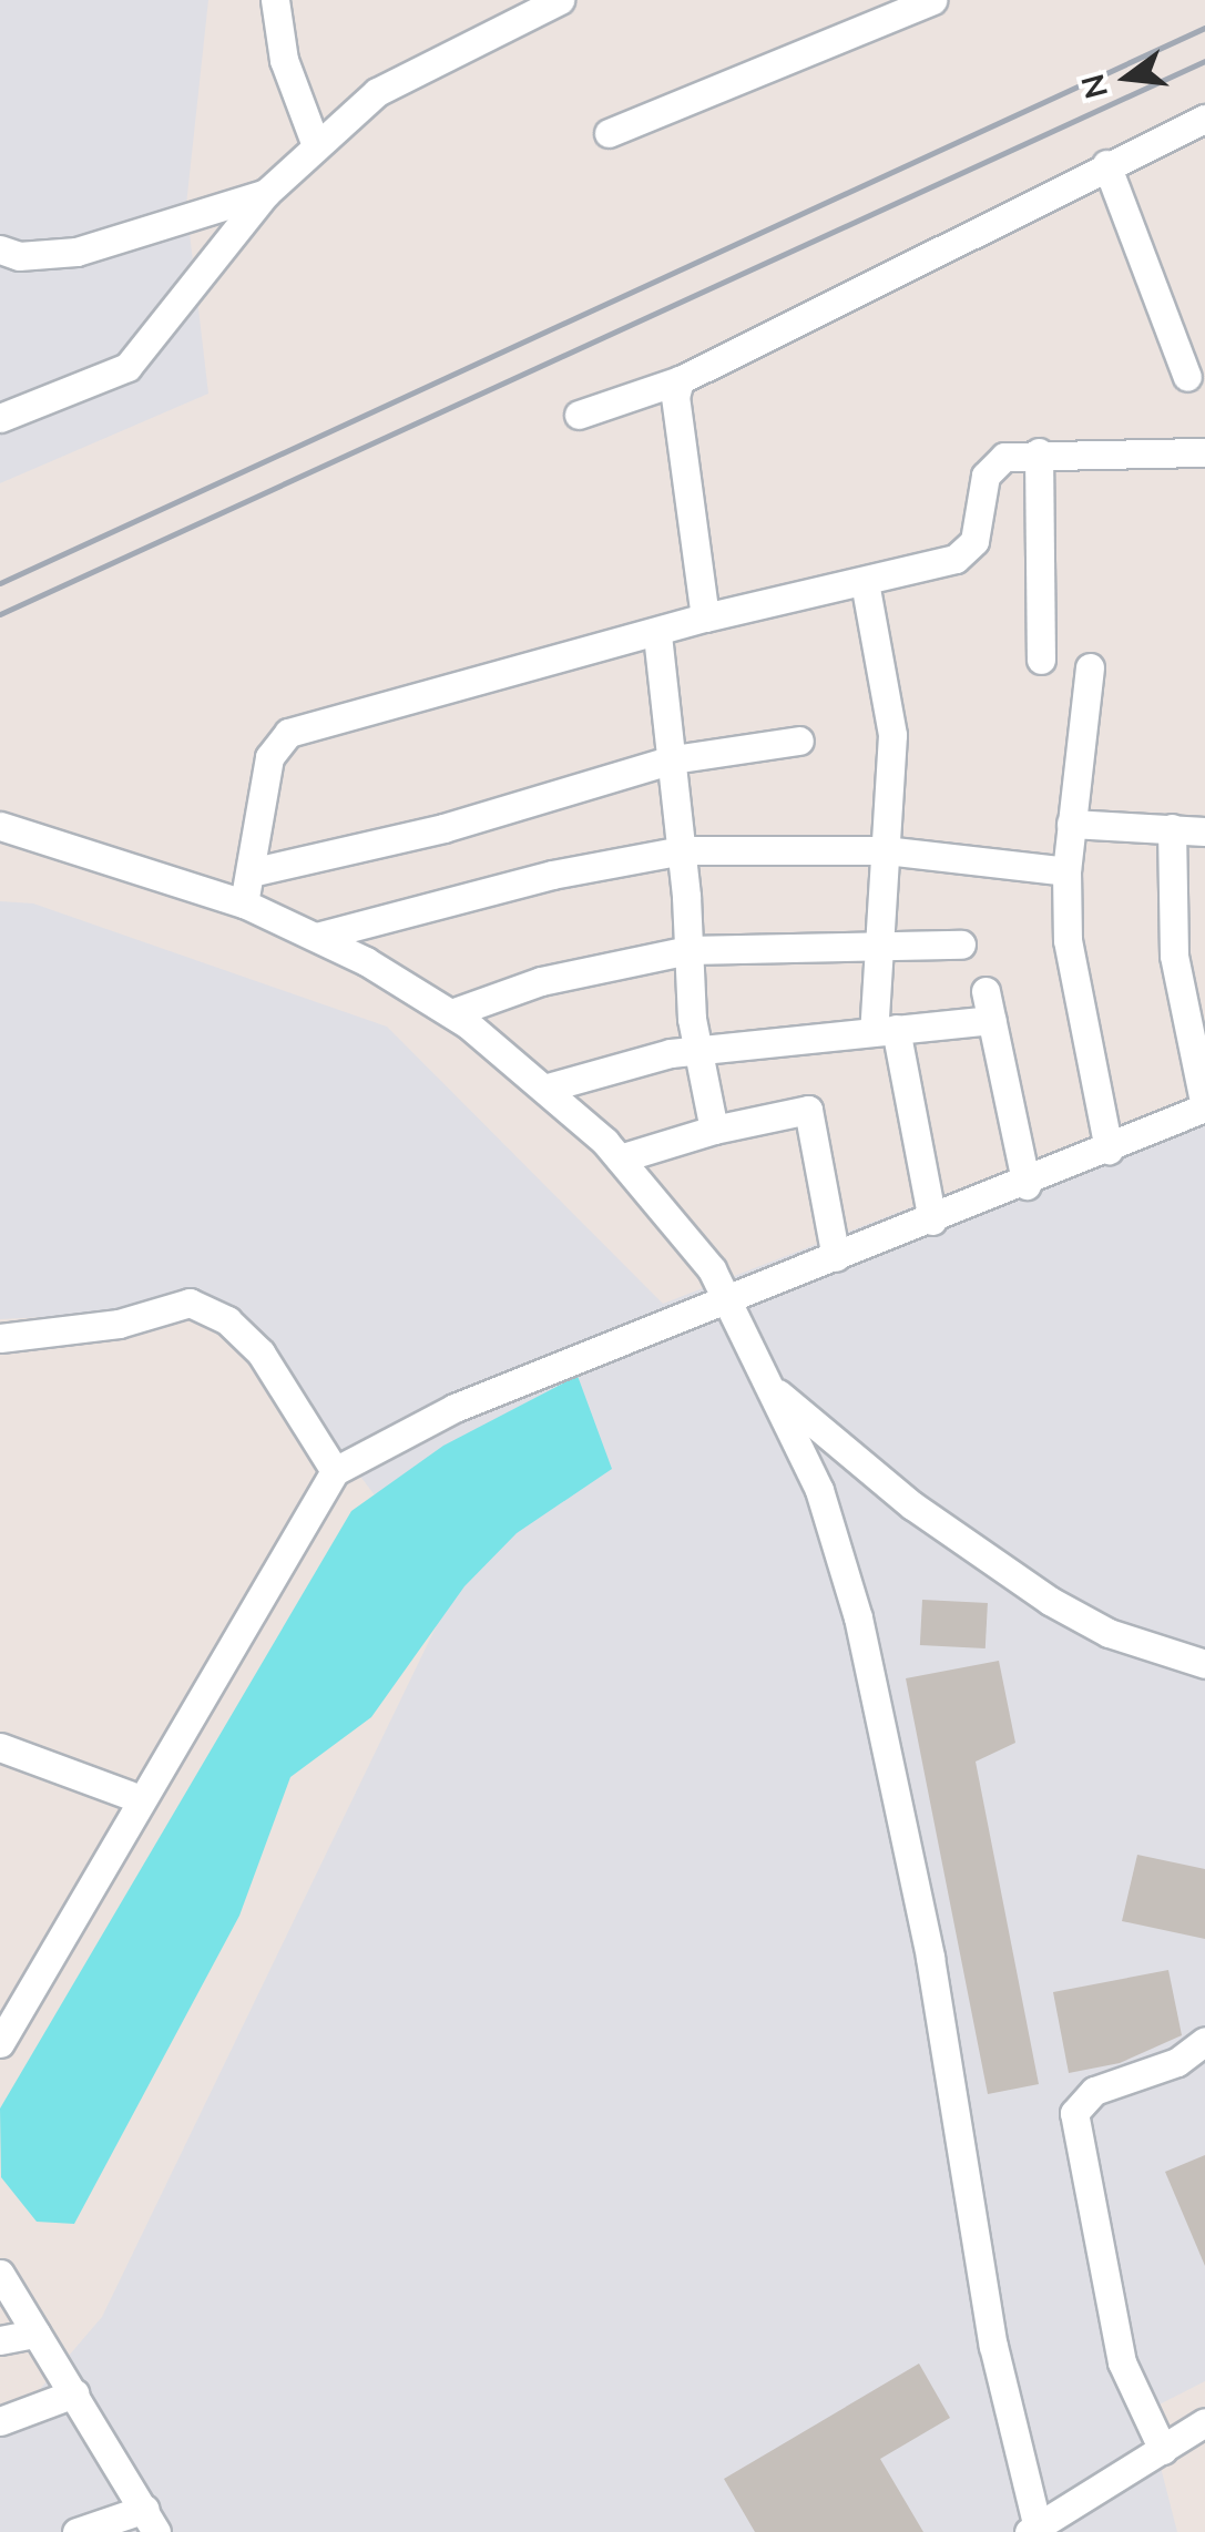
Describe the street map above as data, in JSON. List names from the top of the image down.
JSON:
{
  "north": "left"
}
